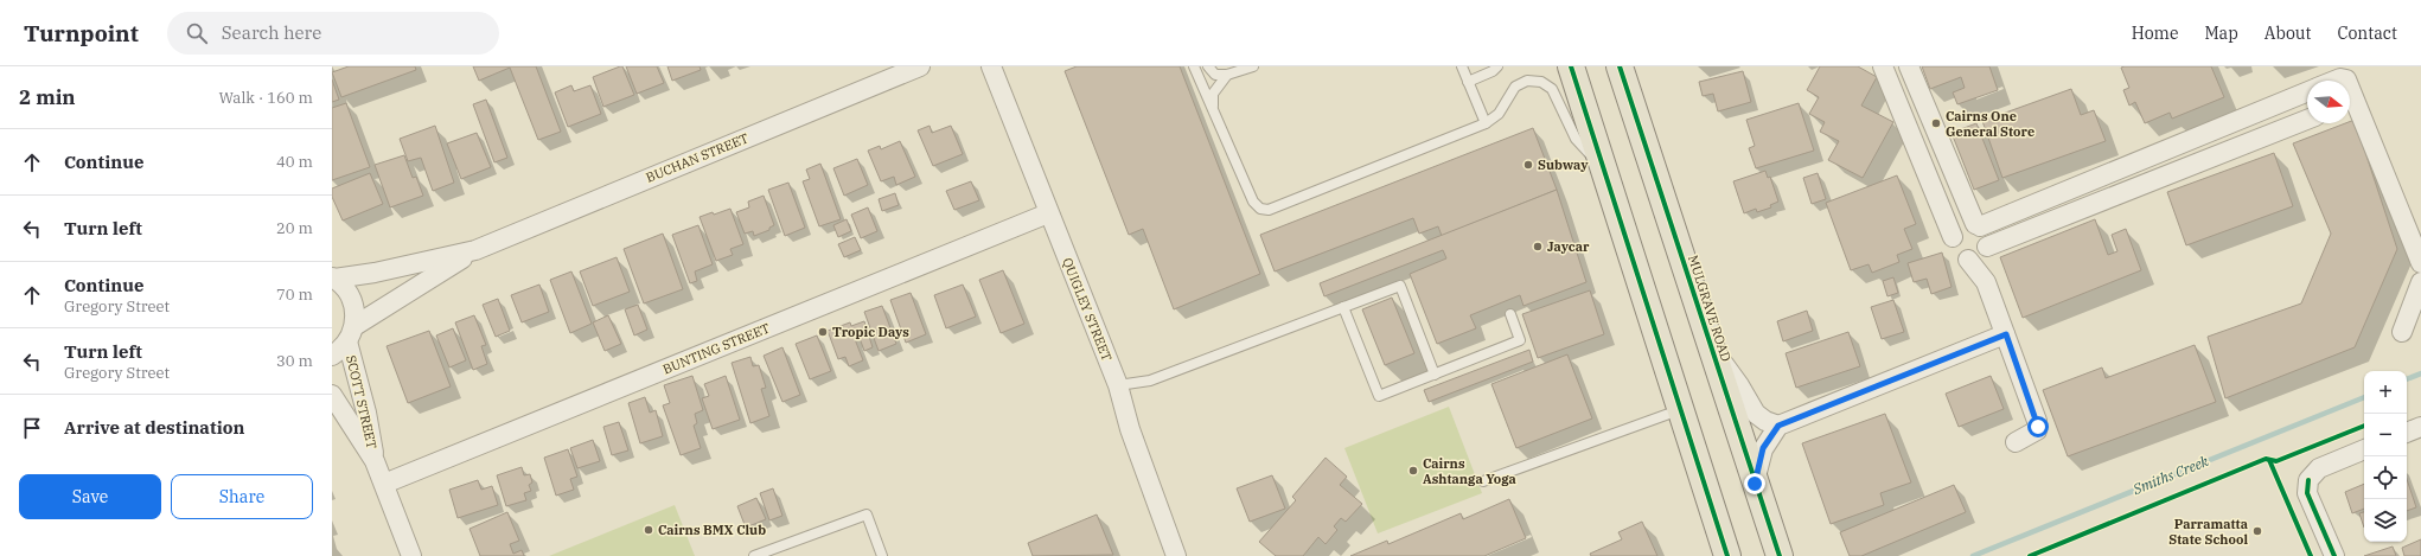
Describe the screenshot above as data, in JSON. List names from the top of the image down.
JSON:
{
  "streets": {
    "main road": ["MULGRAVE ROAD"],
    "street": [
      "BUCHAN STREET",
      "QUIGLEY STREET",
      "BUNTING STREET",
      "SCOTT STREET"
    ]
  },
  "crossings": [
    ["BUCHAN STREET", "SCOTT STREET"],
    ["QUIGLEY STREET", "BUNTING STREET"],
    ["BUNTING STREET", "SCOTT STREET"]
  ],
  "water": ["Smiths Creek"],
  "places": [
    "Cairns One General Store",
    "Subway",
    "Jaycar",
    "Tropic Days",
    "Cairns Ashtanga Yoga",
    "Cairns BMX Club",
    "Parramatta State School"
  ],
  "north": "right",
  "page": {
    "header": "Turnpoint",
    "search": "Search here",
    "nav": [
      "Home",
      "Map",
      "About",
      "Contact"
    ],
    "heading": ["2 min", "Walk · 160 m"],
    "list": [
      ["Continue", "40 m"],
      ["Turn left", "20 m"],
      ["Continue", "Gregory Street", "70 m"],
      ["Turn left", "Gregory Street", "30 m"],
      "Arrive at destination"
    ],
    "map_buttons": ["+", "−"],
    "buttons": ["Save", "Share"]
  }
}
